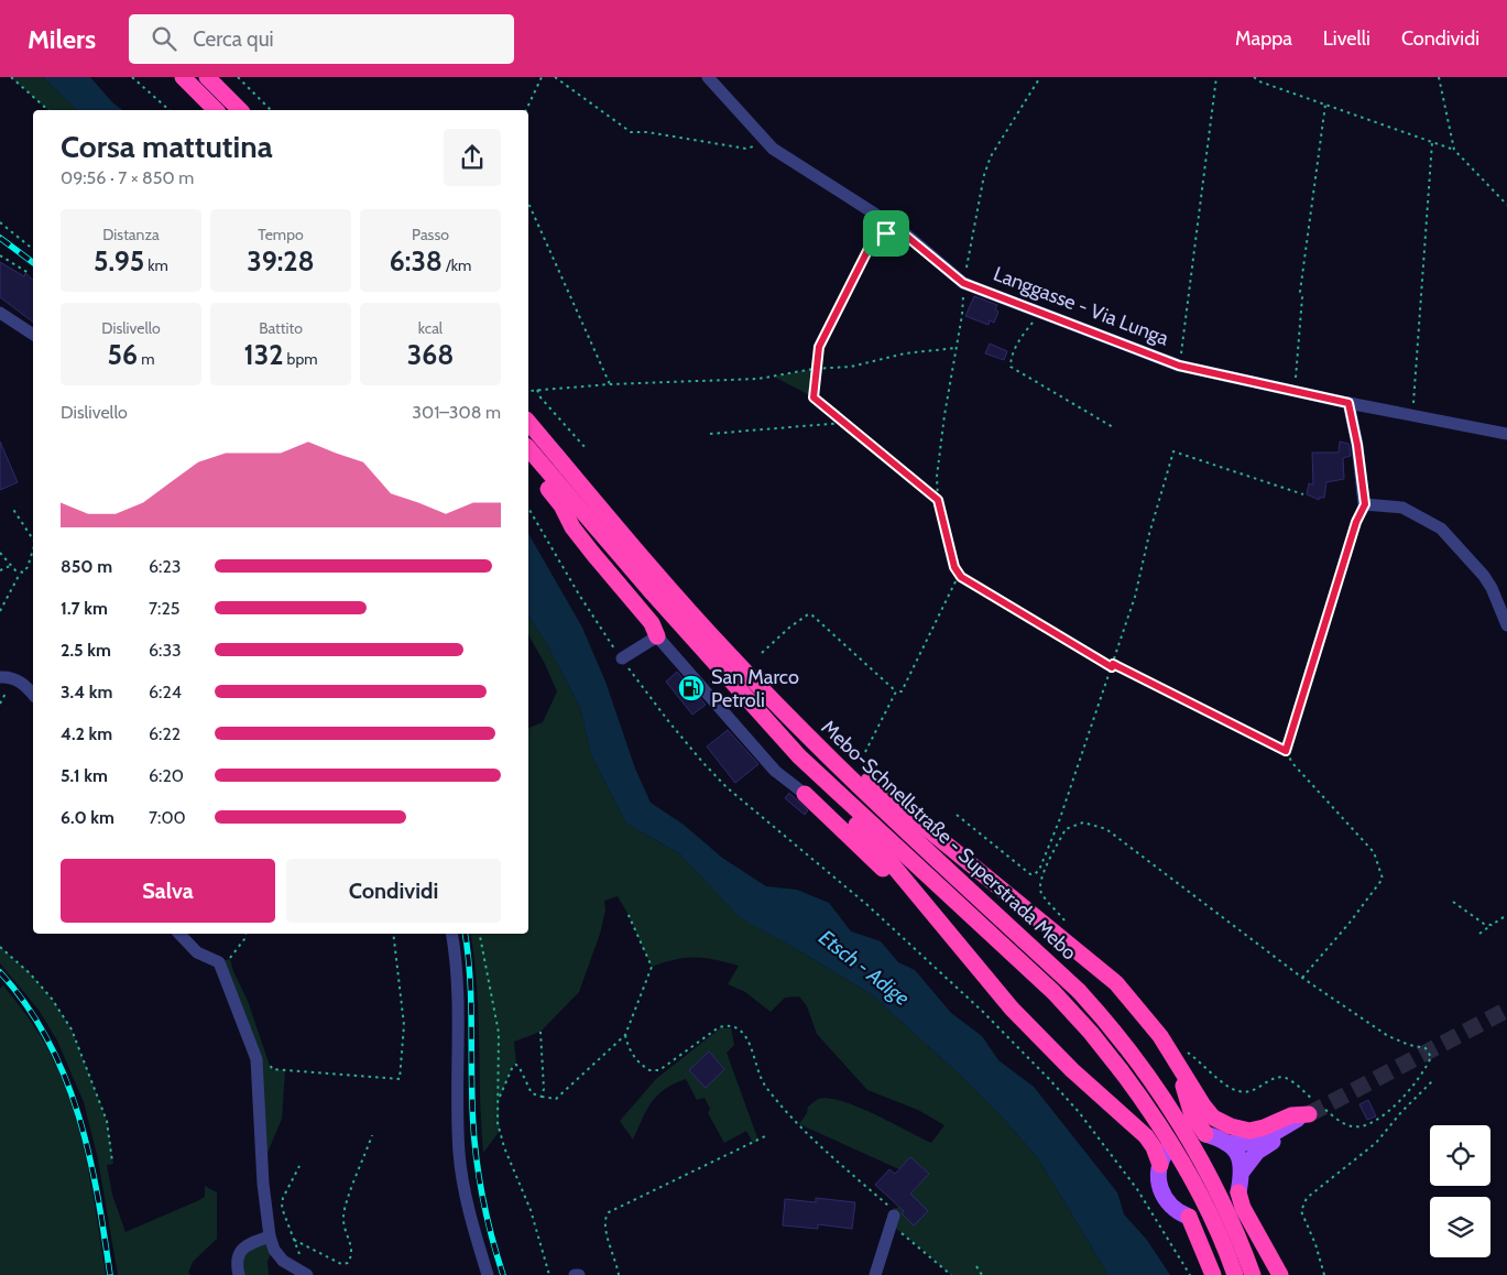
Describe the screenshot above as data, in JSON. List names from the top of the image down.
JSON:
{
  "streets": {
    "highway": ["Mebo-Schnellstraße - Superstrada Mebo"],
    "street": ["Langgasse - Via Lunga"]
  },
  "water": ["Etsch - Adige"],
  "places": {
    "fuel station": ["San Marco Petroli"]
  },
  "page": {
    "header": "Milers",
    "search": "Cerca qui",
    "nav": ["Mappa", "Livelli", "Condividi"],
    "heading": ["Corsa mattutina", "09:56 · 7 × 850 m"],
    "stats": [
      ["Distanza", "5.95 km"],
      ["Tempo", "39:28"],
      ["Passo", "6:38 /km"],
      ["Dislivello", "56 m"],
      ["Battito", "132 bpm"],
      ["kcal", "368"]
    ],
    "chart": ["Dislivello", "301–308 m"],
    "list": [
      {
        "name": "850 m",
        "note": "6:23"
      },
      {
        "name": "1.7 km",
        "note": "7:25"
      },
      {
        "name": "2.5 km",
        "note": "6:33"
      },
      {
        "name": "3.4 km",
        "note": "6:24"
      },
      {
        "name": "4.2 km",
        "note": "6:22"
      },
      {
        "name": "5.1 km",
        "note": "6:20"
      },
      {
        "name": "6.0 km",
        "note": "7:00"
      }
    ],
    "buttons": ["Salva", "Condividi"]
  }
}
